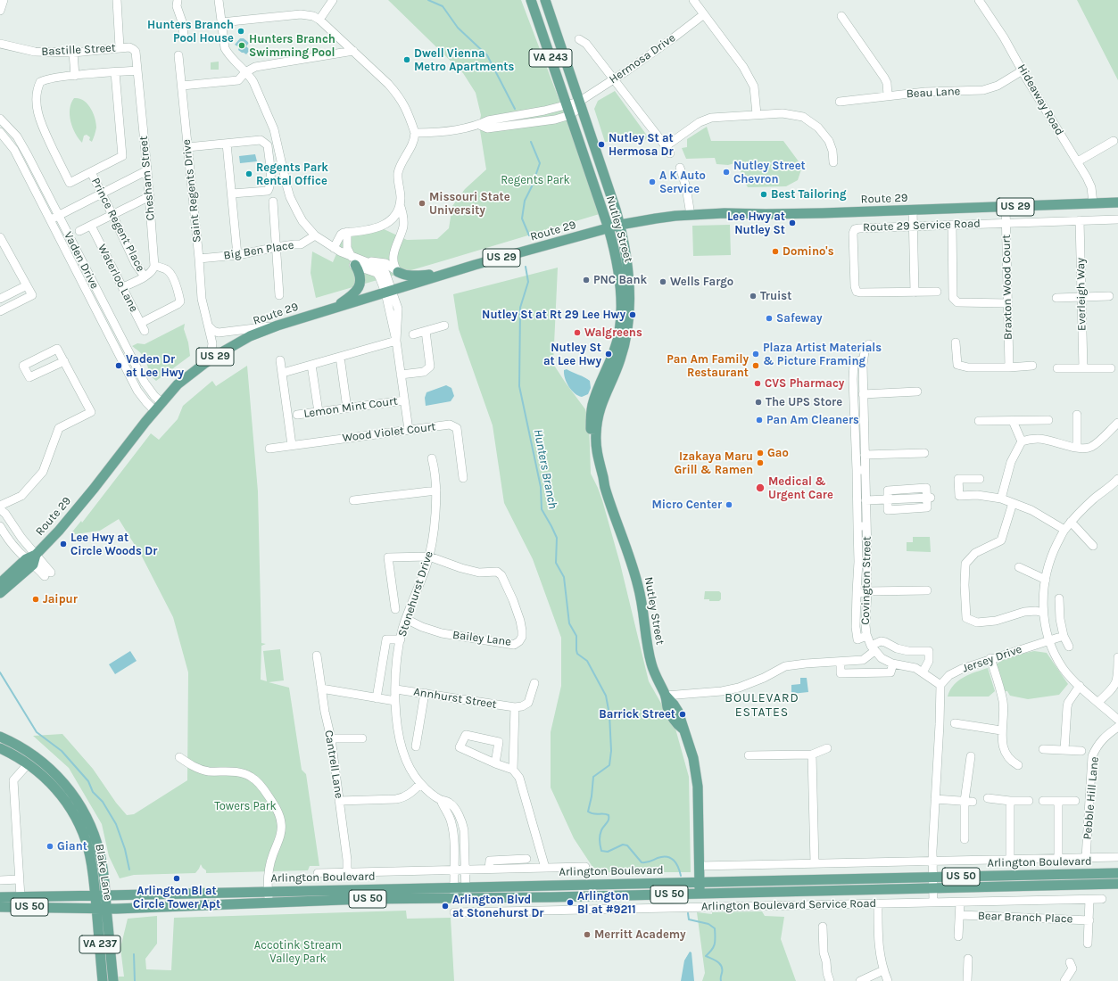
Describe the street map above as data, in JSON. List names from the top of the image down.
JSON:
{
  "streets": {
    "main road": [
      "VA 243",
      "Route 29",
      "US 29",
      "Nutley Street",
      "Arlington Boulevard",
      "Blake Lane",
      "US 50",
      "VA 237"
    ],
    "street": [
      "Bastille Street",
      "Hermosa Drive",
      "Beau Lane",
      "Hideaway Road",
      "Chesham Street",
      "Saint Regents Drive",
      "Prince Regent Place",
      "Route 29 Service Road",
      "Big Ben Place",
      "Vaden Drive",
      "Waterloo Lane",
      "Braxton Wood Court",
      "Everleigh Way",
      "Lemon Mint Court",
      "Wood Violet Court",
      "Covington Street",
      "Stonehurst Drive",
      "Bailey Lane",
      "Jersey Drive",
      "Annhurst Street",
      "Cantrell Lane",
      "Pebble Hill Lane",
      "Arlington Boulevard Service Road",
      "Bear Branch Place"
    ]
  },
  "crossings": [
    ["Bastille Street", "Chesham Street"],
    ["Hermosa Drive", "Nutley Street"],
    ["Beau Lane", "Hideaway Road"],
    ["Hideaway Road", "Route 29"],
    ["Saint Regents Drive", "Route 29"],
    ["Saint Regents Drive", "Big Ben Place"],
    ["Route 29", "Nutley Street"],
    ["Route 29", "Vaden Drive"],
    ["Route 29", "Braxton Wood Court"],
    ["Route 29 Service Road", "Braxton Wood Court"],
    ["Route 29 Service Road", "Everleigh Way"],
    ["Nutley Street", "Arlington Boulevard"],
    ["Nutley Street", "Arlington Boulevard Service Road"],
    ["Covington Street", "Jersey Drive"],
    ["Stonehurst Drive", "Bailey Lane"],
    ["Stonehurst Drive", "Annhurst Street"],
    ["Stonehurst Drive", "Arlington Boulevard"],
    ["Arlington Boulevard", "Blake Lane"],
    ["Arlington Boulevard", "US 50"],
    ["Arlington Boulevard", "VA 237"],
    ["Blake Lane", "US 50"],
    ["Blake Lane", "VA 237"],
    ["US 50", "VA 237"],
    ["Arlington Boulevard Service Road", "Bear Branch Place"]
  ],
  "districts": ["BOULEVARD ESTATES"],
  "water": ["Hunters Branch"],
  "parks": ["Regents Park", "Towers Park", "Accotink Stream Valley Park"],
  "places": [
    "Hunters Branch Pool House",
    "Hunters Branch Swimming Pool",
    "Dwell Vienna Metro Apartments",
    "Nutley St at Hermosa Dr",
    "Nutley Street Chevron",
    "Regents Park Rental Office",
    "A K Auto Service",
    "Best Tailoring",
    "Missouri State University",
    "Lee Hwy at Nutley St",
    "Domino's",
    "PNC Bank",
    "Wells Fargo",
    "Truist",
    "Nutley St at Rt 29 Lee Hwy",
    "Safeway",
    "Walgreens",
    "Nutley St at Lee Hwy",
    "Plaza Artist Materials & Picture Framing",
    "Vaden Dr at Lee Hwy",
    "Pan Am Family Restaurant",
    "CVS Pharmacy",
    "The UPS Store",
    "Pan Am Cleaners",
    "Gao",
    "Izakaya Maru Grill & Ramen",
    "Medical & Urgent Care",
    "Micro Center",
    "Lee Hwy at Circle Woods Dr",
    "Jaipur",
    "Barrick Street",
    "Giant",
    "Arlington Bl at Circle Tower Apt",
    "Arlington Bl at #9211",
    "Arlington Blvd at Stonehurst Dr",
    "Merritt Academy"
  ]
}
